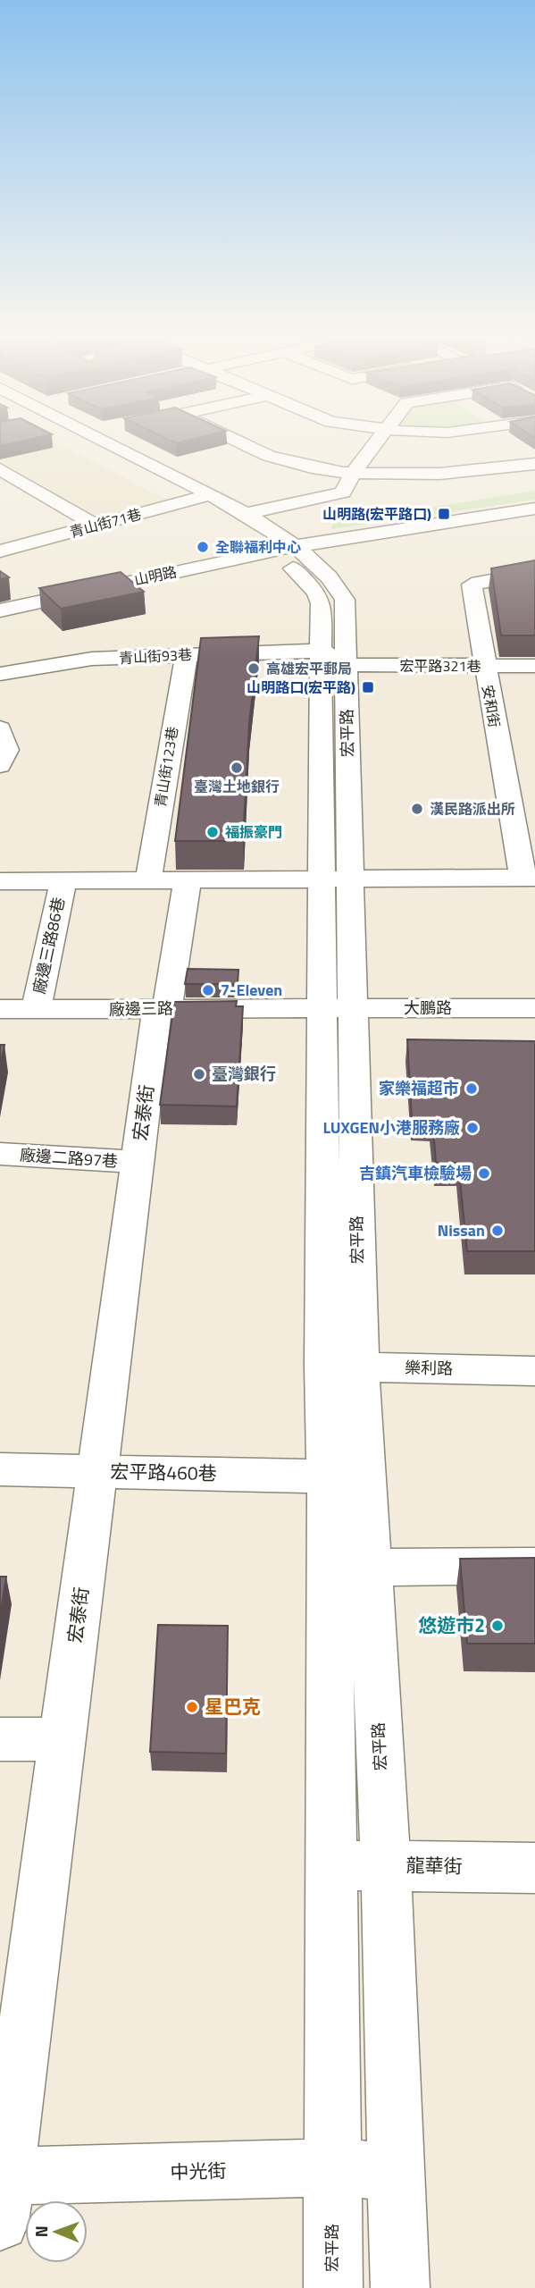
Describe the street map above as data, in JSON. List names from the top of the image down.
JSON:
{
  "streets": {
    "street": [
      "青山街71巷",
      "山明路",
      "青山街93巷",
      "宏平路321巷",
      "安和街",
      "宏平路",
      "青山街123巷",
      "廠邊三路86巷",
      "大鵬路",
      "廠邊三路",
      "宏泰街",
      "廠邊二路97巷",
      "樂利路",
      "宏平路460巷",
      "龍華街",
      "中光街"
    ]
  },
  "crossings": [
    ["青山街71巷", "宏平路"],
    ["山明路", "宏平路"],
    ["青山街93巷", "宏平路321巷"],
    ["青山街93巷", "宏平路"],
    ["青山街93巷", "青山街123巷"],
    ["宏平路321巷", "安和街"],
    ["宏平路321巷", "宏平路"],
    ["宏平路", "大鵬路"],
    ["宏平路", "廠邊三路"],
    ["宏平路", "樂利路"],
    ["宏平路", "宏平路460巷"],
    ["宏平路", "龍華街"],
    ["宏平路", "中光街"],
    ["廠邊三路86巷", "廠邊三路"],
    ["大鵬路", "廠邊三路"],
    ["廠邊三路", "宏泰街"],
    ["宏泰街", "廠邊二路97巷"],
    ["宏泰街", "宏平路460巷"],
    ["宏泰街", "中光街"]
  ],
  "places": {
    "transit": ["山明路(宏平路口)", "山明路口(宏平路)"],
    "other": [
      "全聯福利中心",
      "高雄宏平郵局",
      "臺灣土地銀行",
      "漢民路派出所",
      "福振豪門",
      "7-Eleven",
      "臺灣銀行",
      "家樂福超市",
      "LUXGEN小港服務廠",
      "吉鎮汽車檢驗場",
      "Nissan",
      "悠遊市2",
      "星巴克"
    ]
  },
  "north": "left"
}
